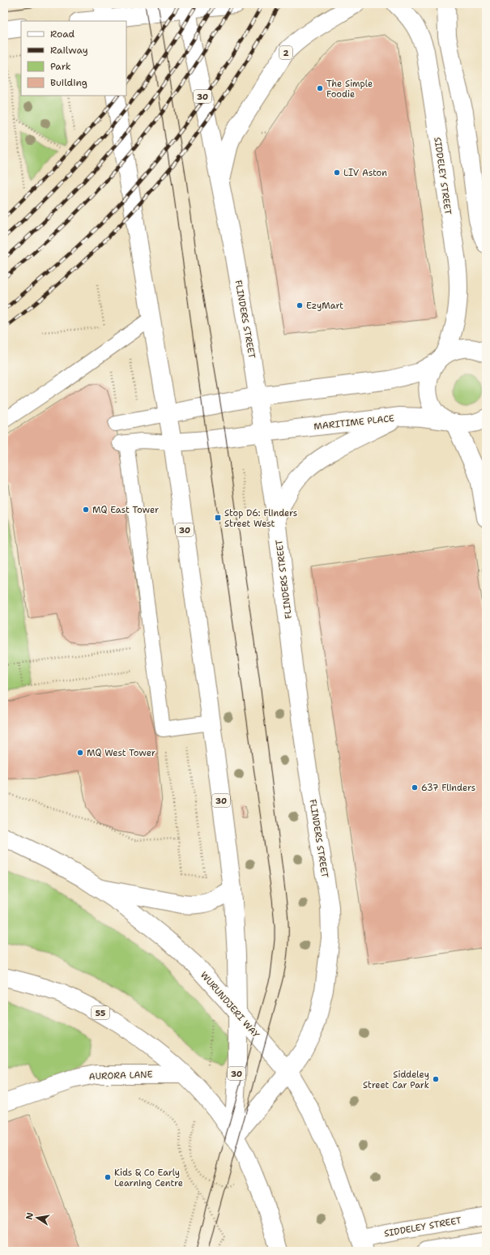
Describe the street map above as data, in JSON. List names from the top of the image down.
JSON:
{
  "streets": {
    "main road": [
      "2",
      "30",
      "SIDDELEY STREET",
      "FLINDERS STREET",
      "MARITIME PLACE",
      "WURUNDJERI WAY",
      "55",
      "AURORA LANE"
    ]
  },
  "crossings": [
    ["2", "FLINDERS STREET"],
    ["30", "FLINDERS STREET"],
    ["30", "MARITIME PLACE"],
    ["30", "WURUNDJERI WAY"],
    ["30", "55"],
    ["SIDDELEY STREET", "MARITIME PLACE"],
    ["SIDDELEY STREET", "WURUNDJERI WAY"],
    ["FLINDERS STREET", "MARITIME PLACE"],
    ["FLINDERS STREET", "WURUNDJERI WAY"],
    ["FLINDERS STREET", "55"],
    ["55", "AURORA LANE"]
  ],
  "places": {
    "other": [
      "The Simple Foodie",
      "LIV Aston",
      "EzyMart",
      "MQ East Tower",
      "MQ West Tower",
      "637 Flinders",
      "Siddeley Street Car Park",
      "Kids & Co Early Learning Centre"
    ],
    "transit": ["Stop D6: Flinders Street West"]
  },
  "legend": [
    "Road",
    "Railway",
    "Park",
    "Building"
  ],
  "north": "left"
}
